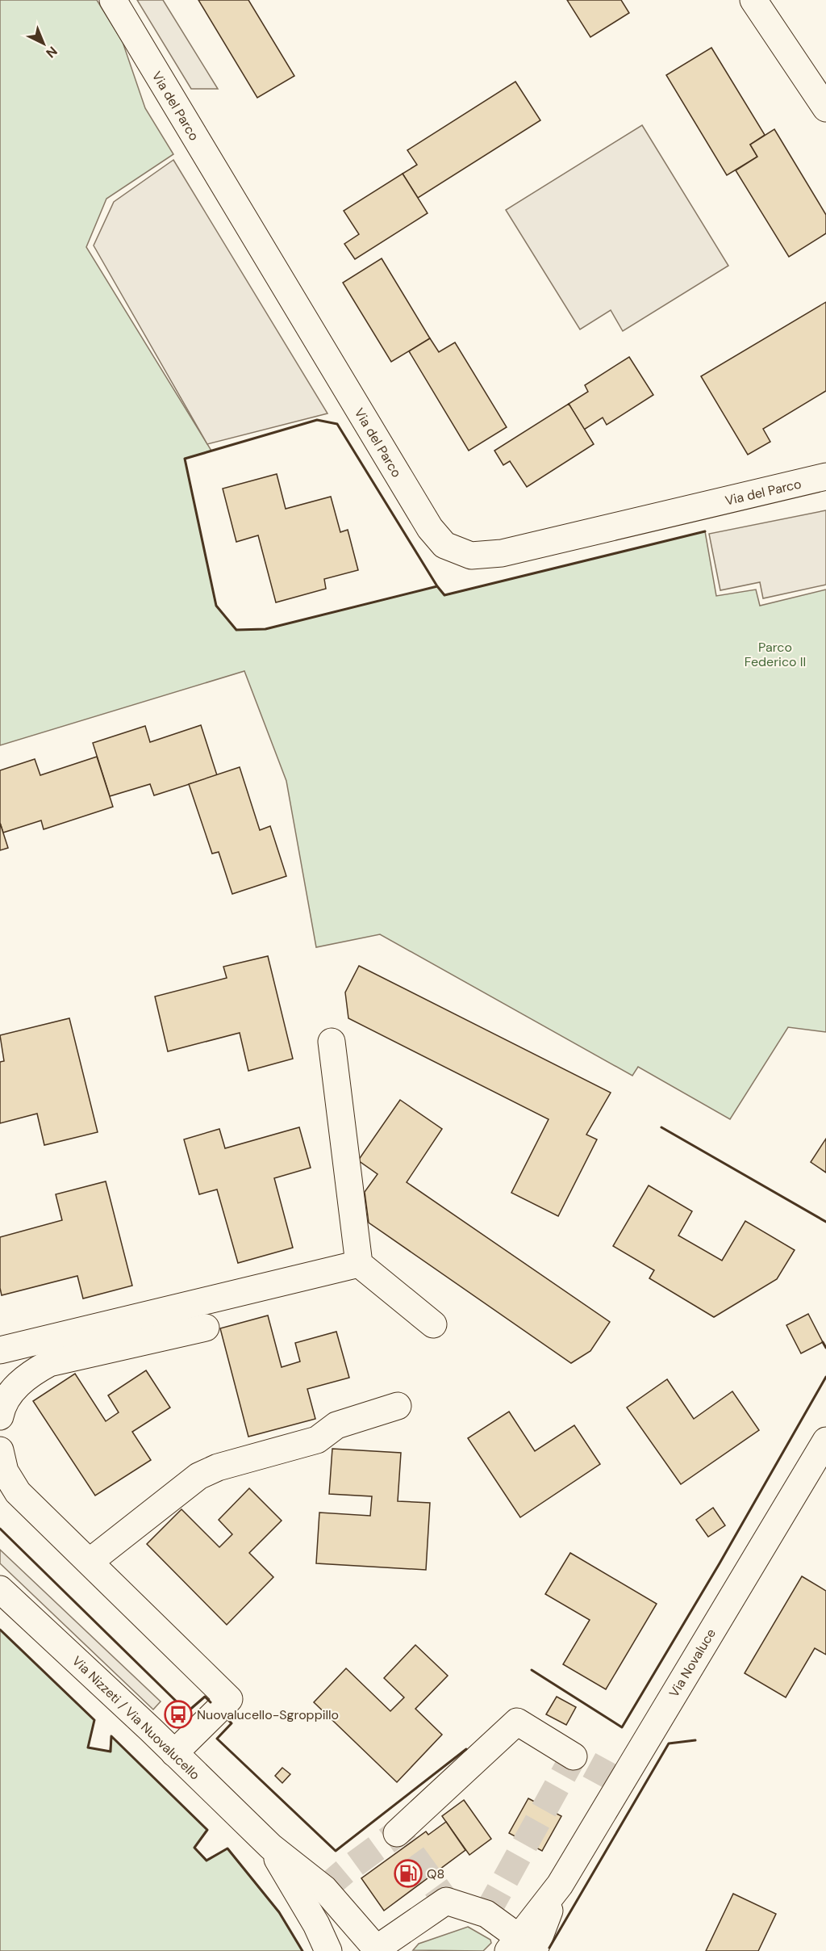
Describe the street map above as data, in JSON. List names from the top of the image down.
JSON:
{
  "streets": {
    "main road": ["Via del Parco", "Via Novaluce", "Via Nizzeti / Via Nuovalucello"]
  },
  "parks": ["Parco Federico II"],
  "places": {
    "bus stop": ["Nuovalucello-Sgroppillo"],
    "fuel station": ["Q8"]
  },
  "north": "bottom right"
}
